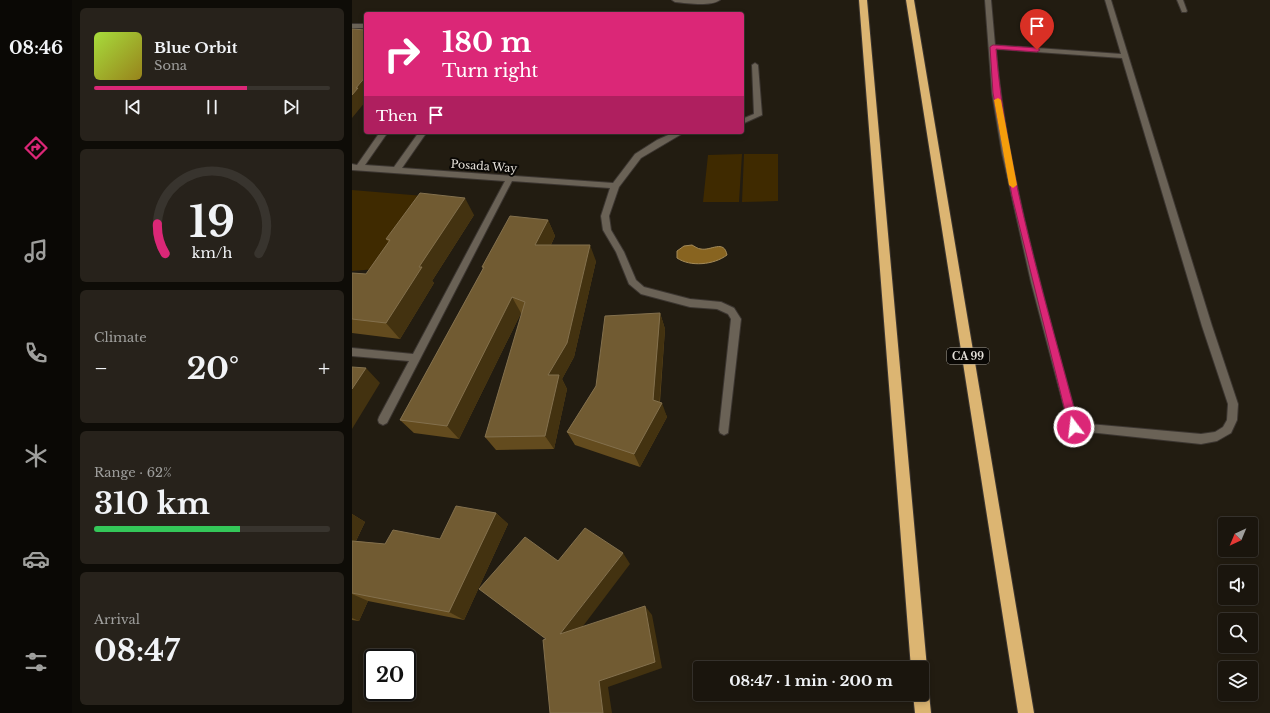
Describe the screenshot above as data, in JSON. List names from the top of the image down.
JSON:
{
  "streets": {
    "highway": ["CA 99"],
    "street": ["Posada Way"]
  },
  "north": "bottom left",
  "page": {
    "tabs": "08:46",
    "turn": ["180 m", "Turn right"],
    "song": ["Blue Orbit", "Sona"],
    "then": "Then",
    "tile": [
      "Climate",
      ["Range · 62%", "310 km"],
      ["Arrival", "08:47"]
    ],
    "heat": ["−", "20°", "+"],
    "limit": "20",
    "trip": "08:47 · 1 min · 200 m",
    "gauge": ["19", "km/h"]
  }
}
